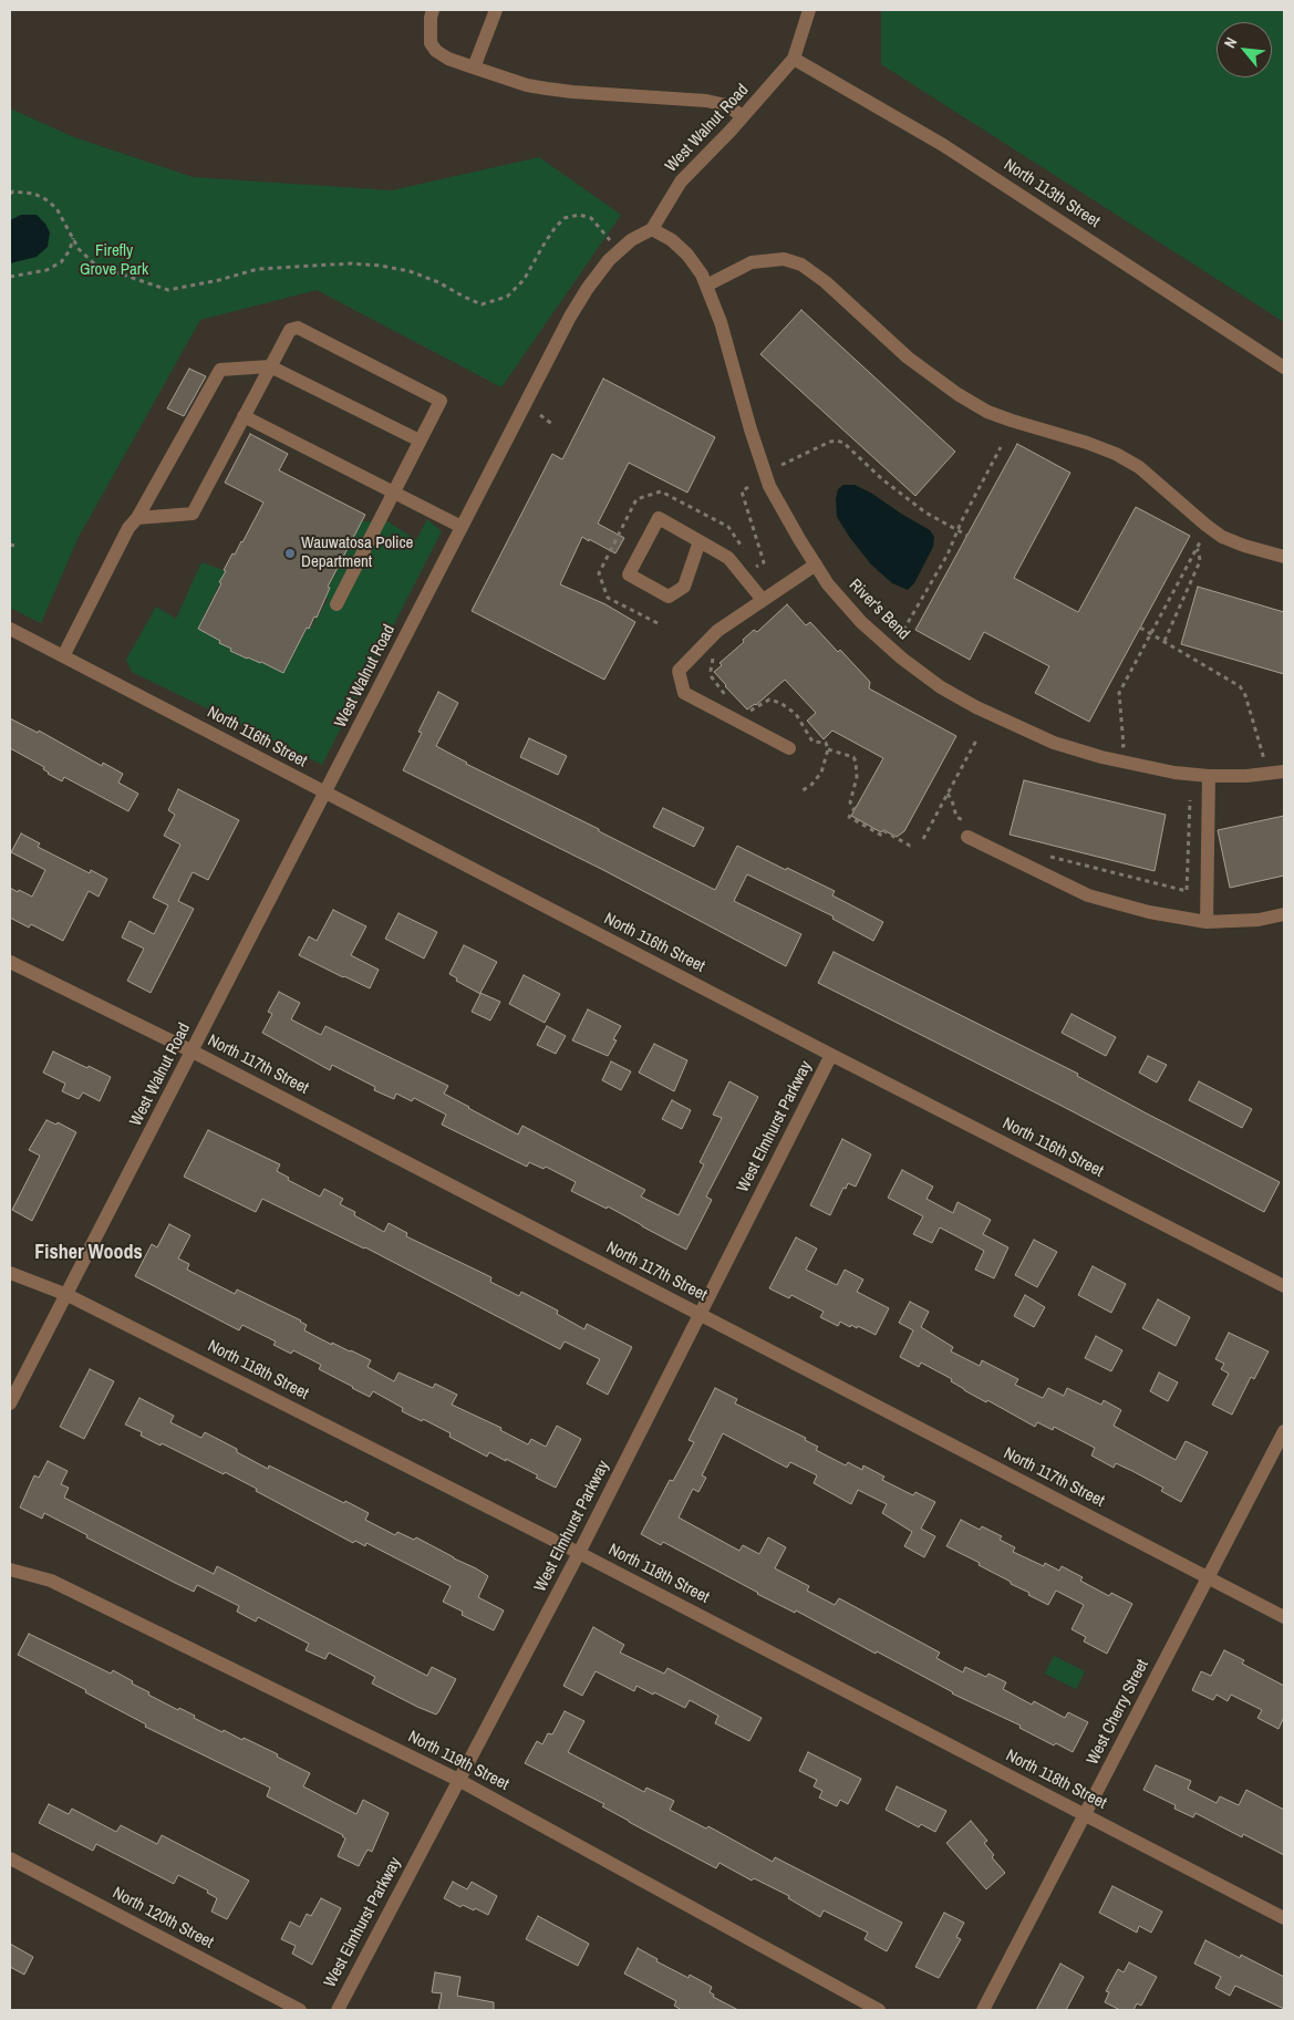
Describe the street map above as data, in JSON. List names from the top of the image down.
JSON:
{
  "streets": {
    "street": [
      "West Walnut Road",
      "North 113th Street",
      "River's Bend",
      "North 116th Street",
      "North 117th Street",
      "West Elmhurst Parkway",
      "North 118th Street",
      "West Cherry Street",
      "North 119th Street",
      "North 120th Street"
    ]
  },
  "crossings": [
    ["West Walnut Road", "North 113th Street"],
    ["West Walnut Road", "River's Bend"],
    ["West Walnut Road", "North 116th Street"],
    ["West Walnut Road", "North 117th Street"],
    ["West Walnut Road", "North 118th Street"],
    ["North 116th Street", "West Elmhurst Parkway"],
    ["North 117th Street", "West Elmhurst Parkway"],
    ["North 117th Street", "West Cherry Street"],
    ["West Elmhurst Parkway", "North 118th Street"],
    ["West Elmhurst Parkway", "North 119th Street"],
    ["North 118th Street", "West Cherry Street"]
  ],
  "districts": ["Fisher Woods"],
  "parks": ["Firefly Grove Park"],
  "places": ["Wauwatosa Police Department"],
  "north": "top left"
}
